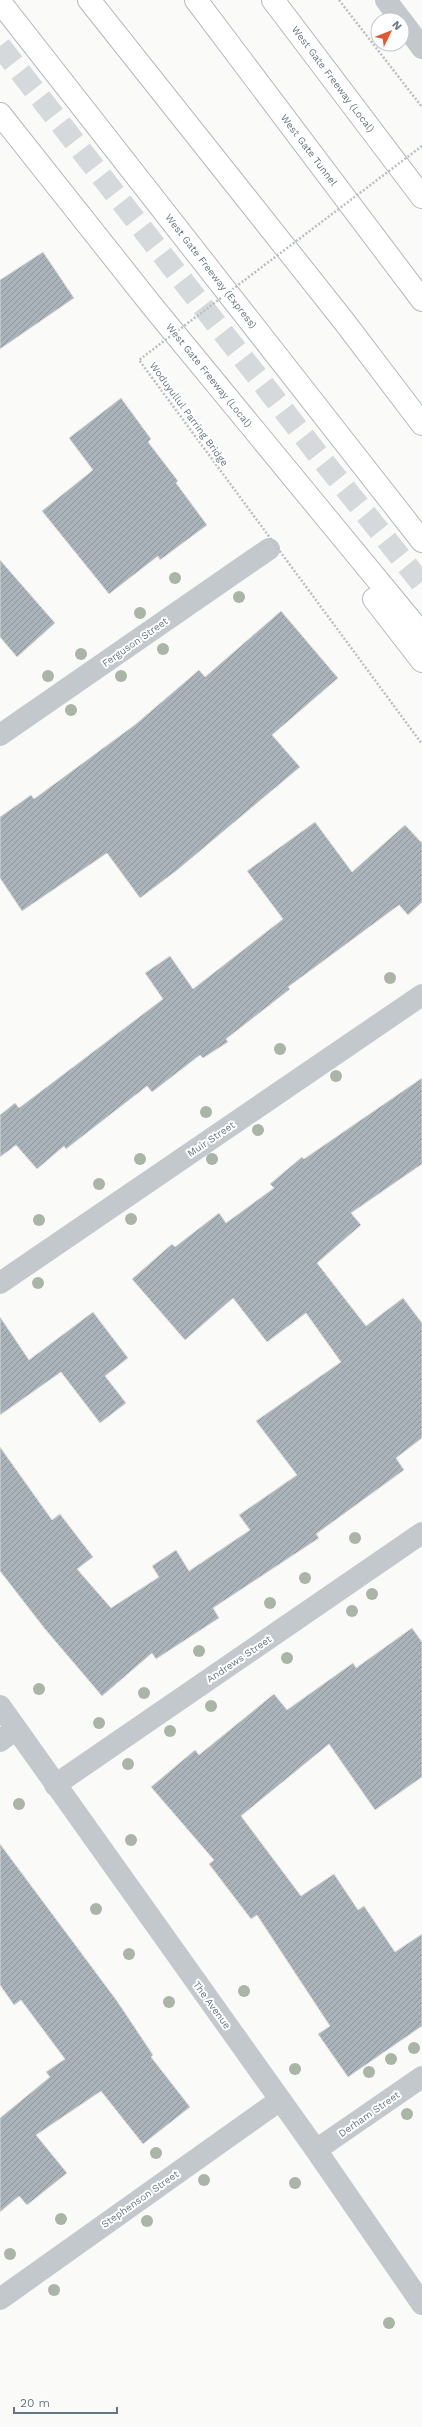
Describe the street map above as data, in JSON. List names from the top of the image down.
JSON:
{
  "streets": {
    "highway": ["West Gate Freeway (Local)", "West Gate Tunnel", "West Gate Freeway (Express)"],
    "street": [
      "Ferguson Street",
      "Muir Street",
      "Andrews Street",
      "The Avenue",
      "Derham Street",
      "Stephenson Street"
    ],
    "path": ["Woduyullul Parring Bridge"]
  },
  "crossings": [
    ["Andrews Street", "The Avenue"],
    ["The Avenue", "Derham Street"],
    ["The Avenue", "Stephenson Street"]
  ],
  "scale_bar": "20 m",
  "north": "top right"
}
